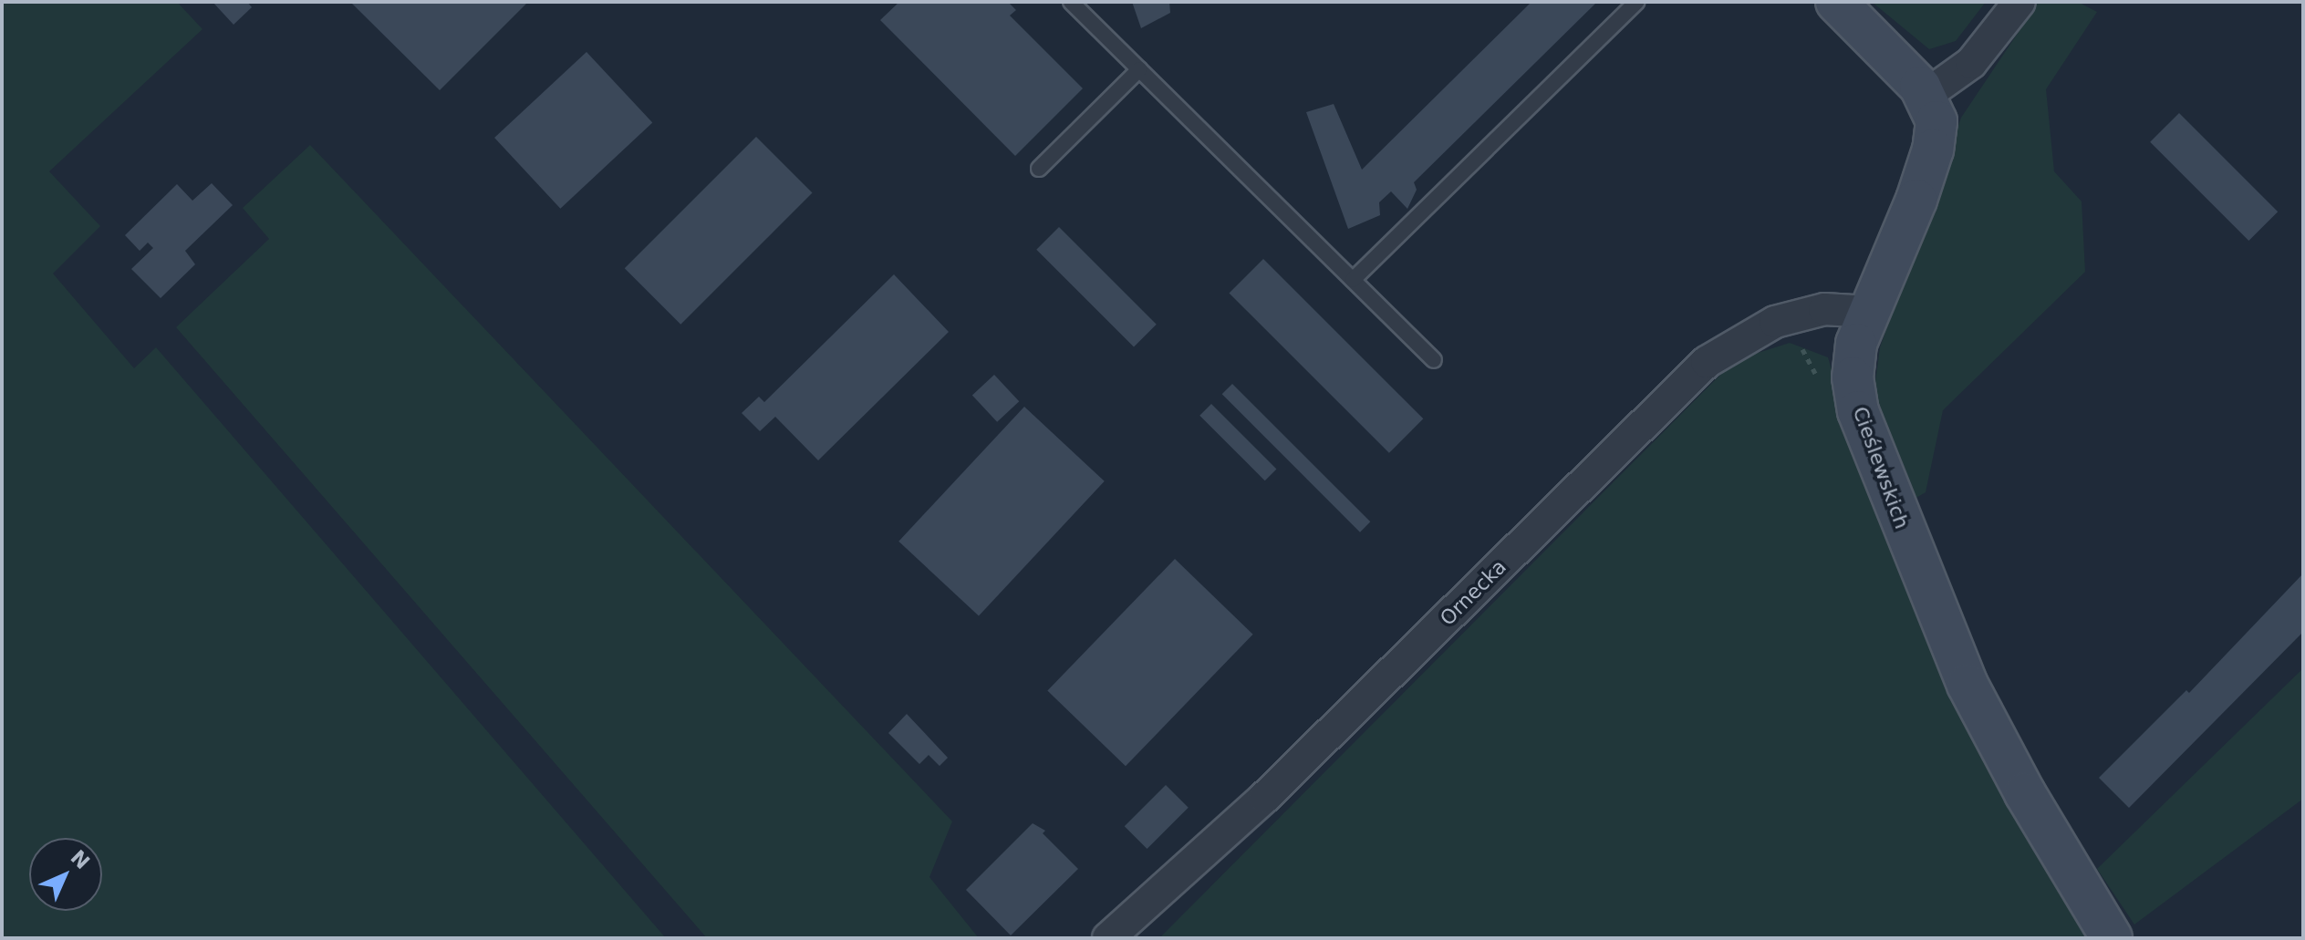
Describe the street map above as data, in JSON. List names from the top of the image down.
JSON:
{
  "streets": {
    "street": ["Cieślewskich", "Ornecka"]
  },
  "crossings": [
    ["Cieślewskich", "Ornecka"]
  ],
  "north": "top right"
}
